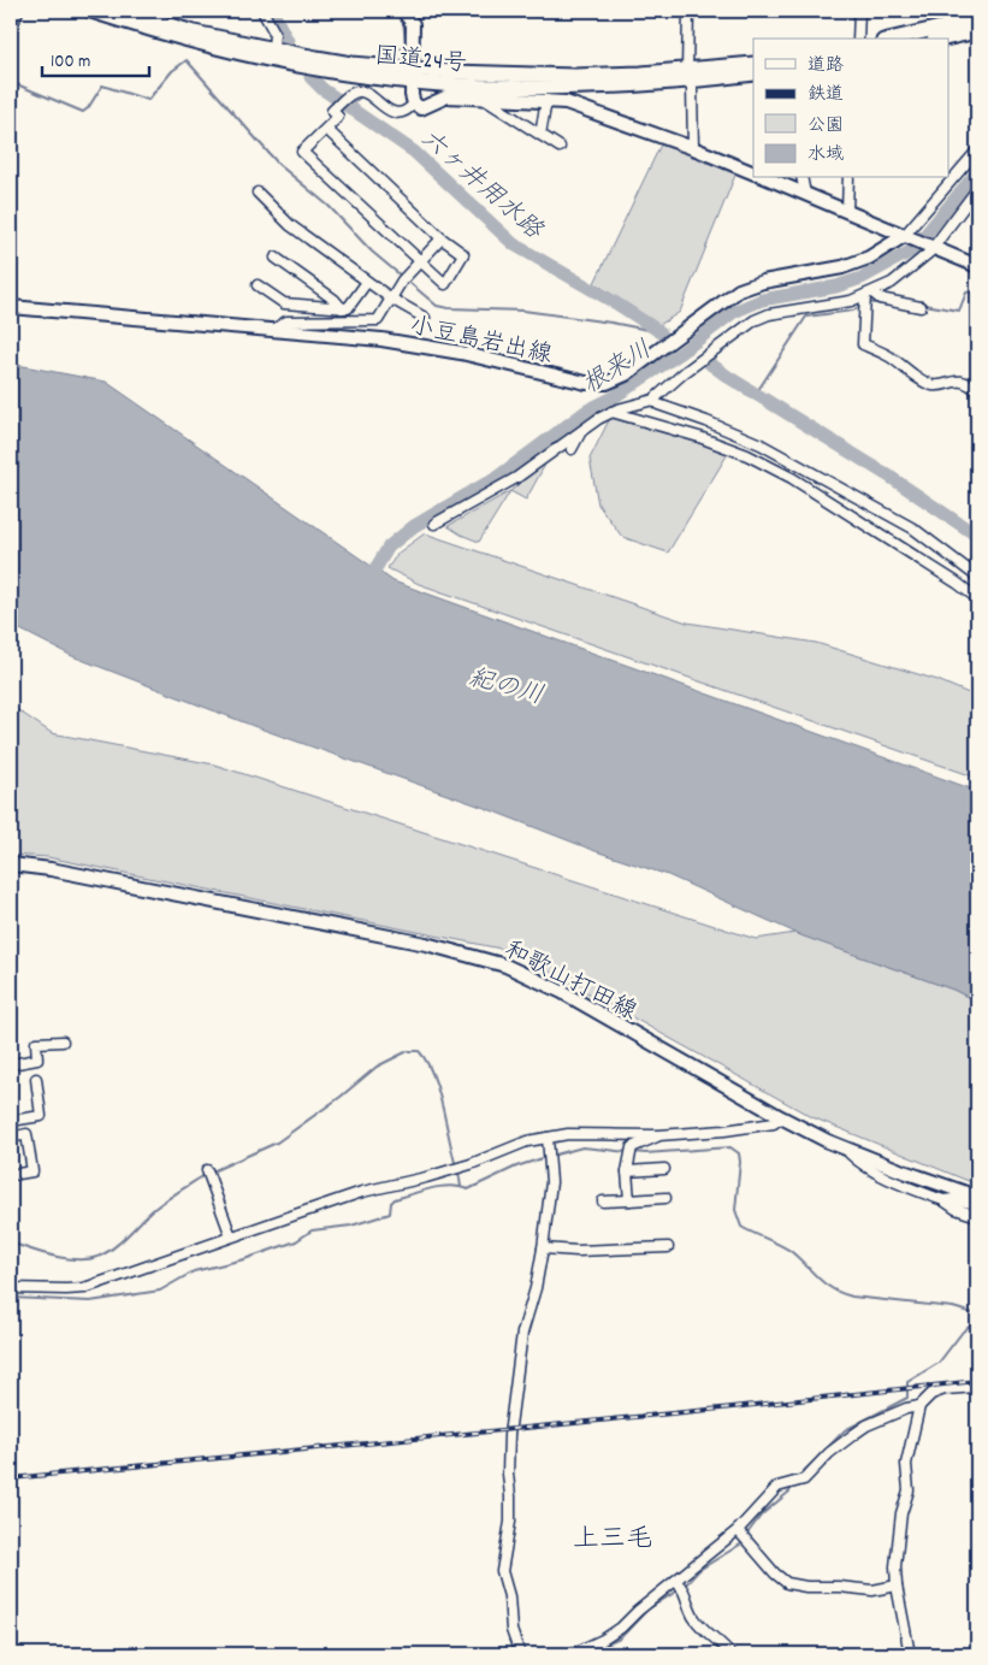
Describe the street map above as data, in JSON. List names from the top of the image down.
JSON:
{
  "streets": {
    "highway": ["国道24号"],
    "main road": ["小豆島岩出線", "和歌山打田線"]
  },
  "districts": ["上三毛"],
  "water": ["六ヶ井用水路", "根来川", "紀の川"],
  "legend": [
    "道路",
    "鉄道",
    "公園",
    "水域"
  ],
  "scale_bar": "100 m"
}
